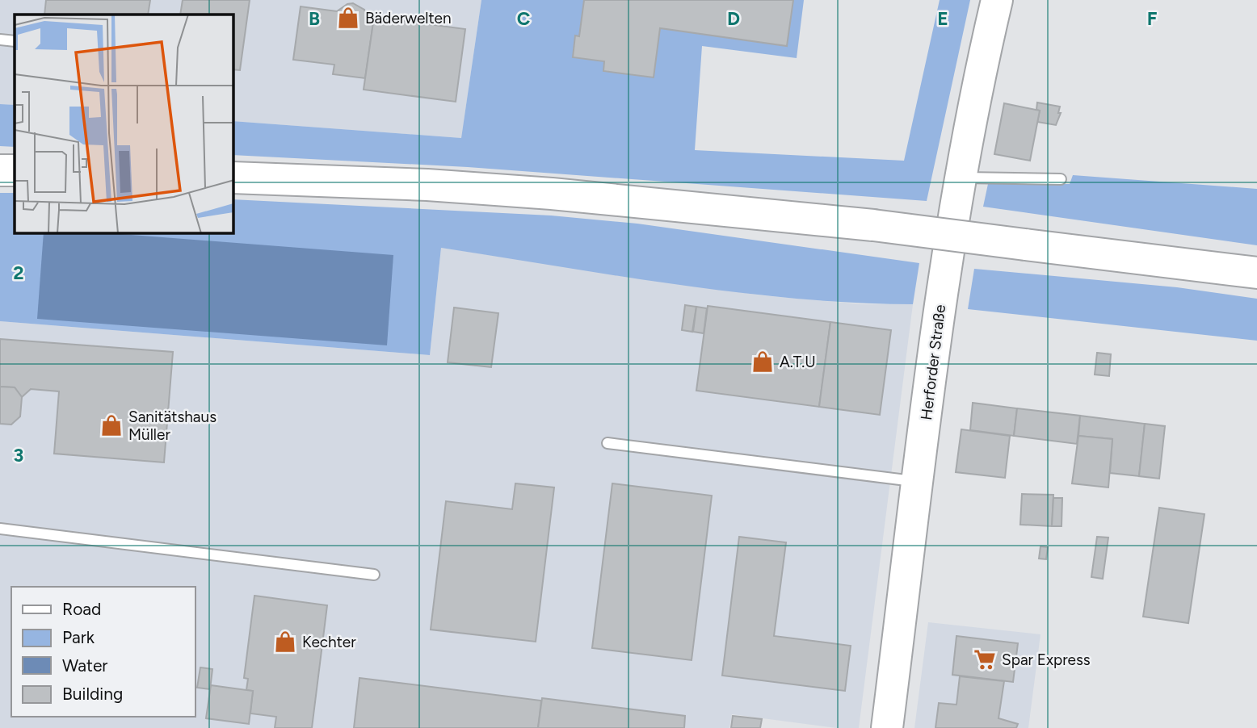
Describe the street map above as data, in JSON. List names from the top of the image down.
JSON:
{
  "streets": {
    "main road": ["Herforder Straße"]
  },
  "places": {
    "shop": [
      "Bäderwelten",
      "A.T.U",
      "Sanitätshaus Müller",
      "Kechter"
    ],
    "supermarket": ["Spar Express"]
  },
  "legend": [
    "Road",
    "Park",
    "Water",
    "Building"
  ],
  "grid": {
    "columns": [
      "B",
      "C",
      "D",
      "E",
      "F"
    ],
    "rows": ["2", "3"]
  }
}
